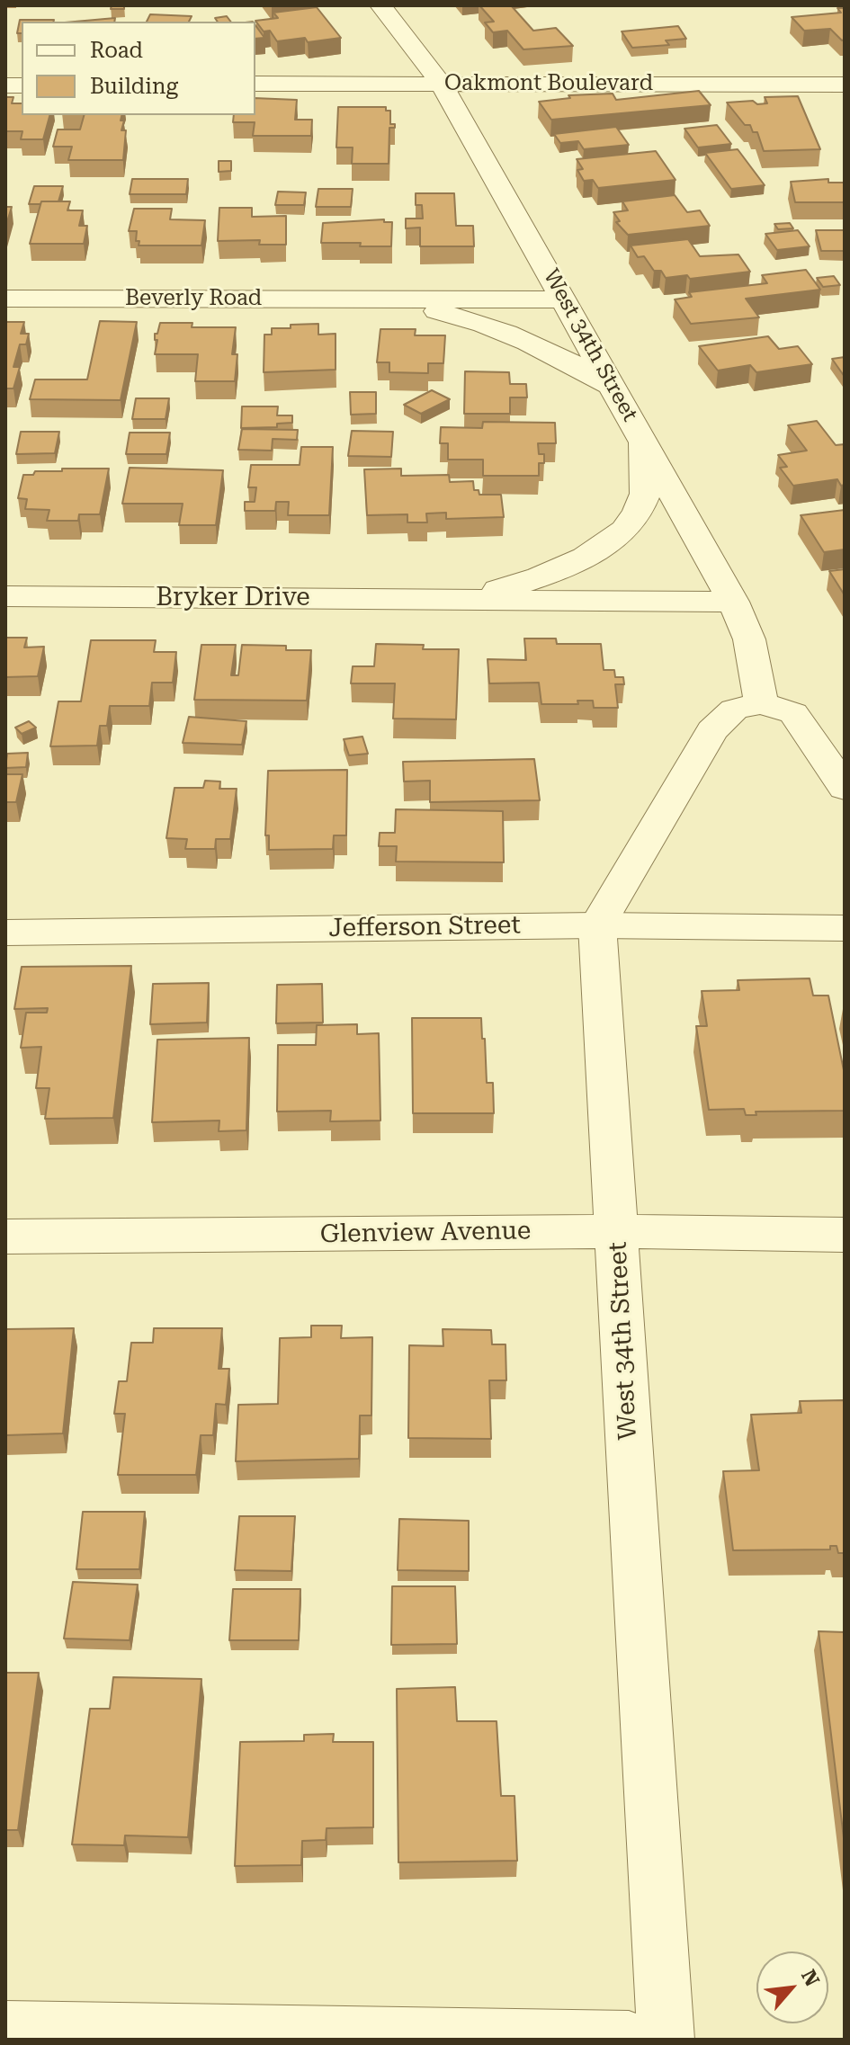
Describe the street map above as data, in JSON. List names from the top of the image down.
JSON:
{
  "streets": {
    "street": [
      "Oakmont Boulevard",
      "Beverly Road",
      "West 34th Street",
      "Bryker Drive",
      "Jefferson Street",
      "Glenview Avenue"
    ]
  },
  "crossings": [
    ["Oakmont Boulevard", "West 34th Street"],
    ["Beverly Road", "West 34th Street"],
    ["West 34th Street", "Bryker Drive"],
    ["West 34th Street", "Jefferson Street"],
    ["West 34th Street", "Glenview Avenue"]
  ],
  "legend": ["Road", "Building"],
  "north": "top right"
}
